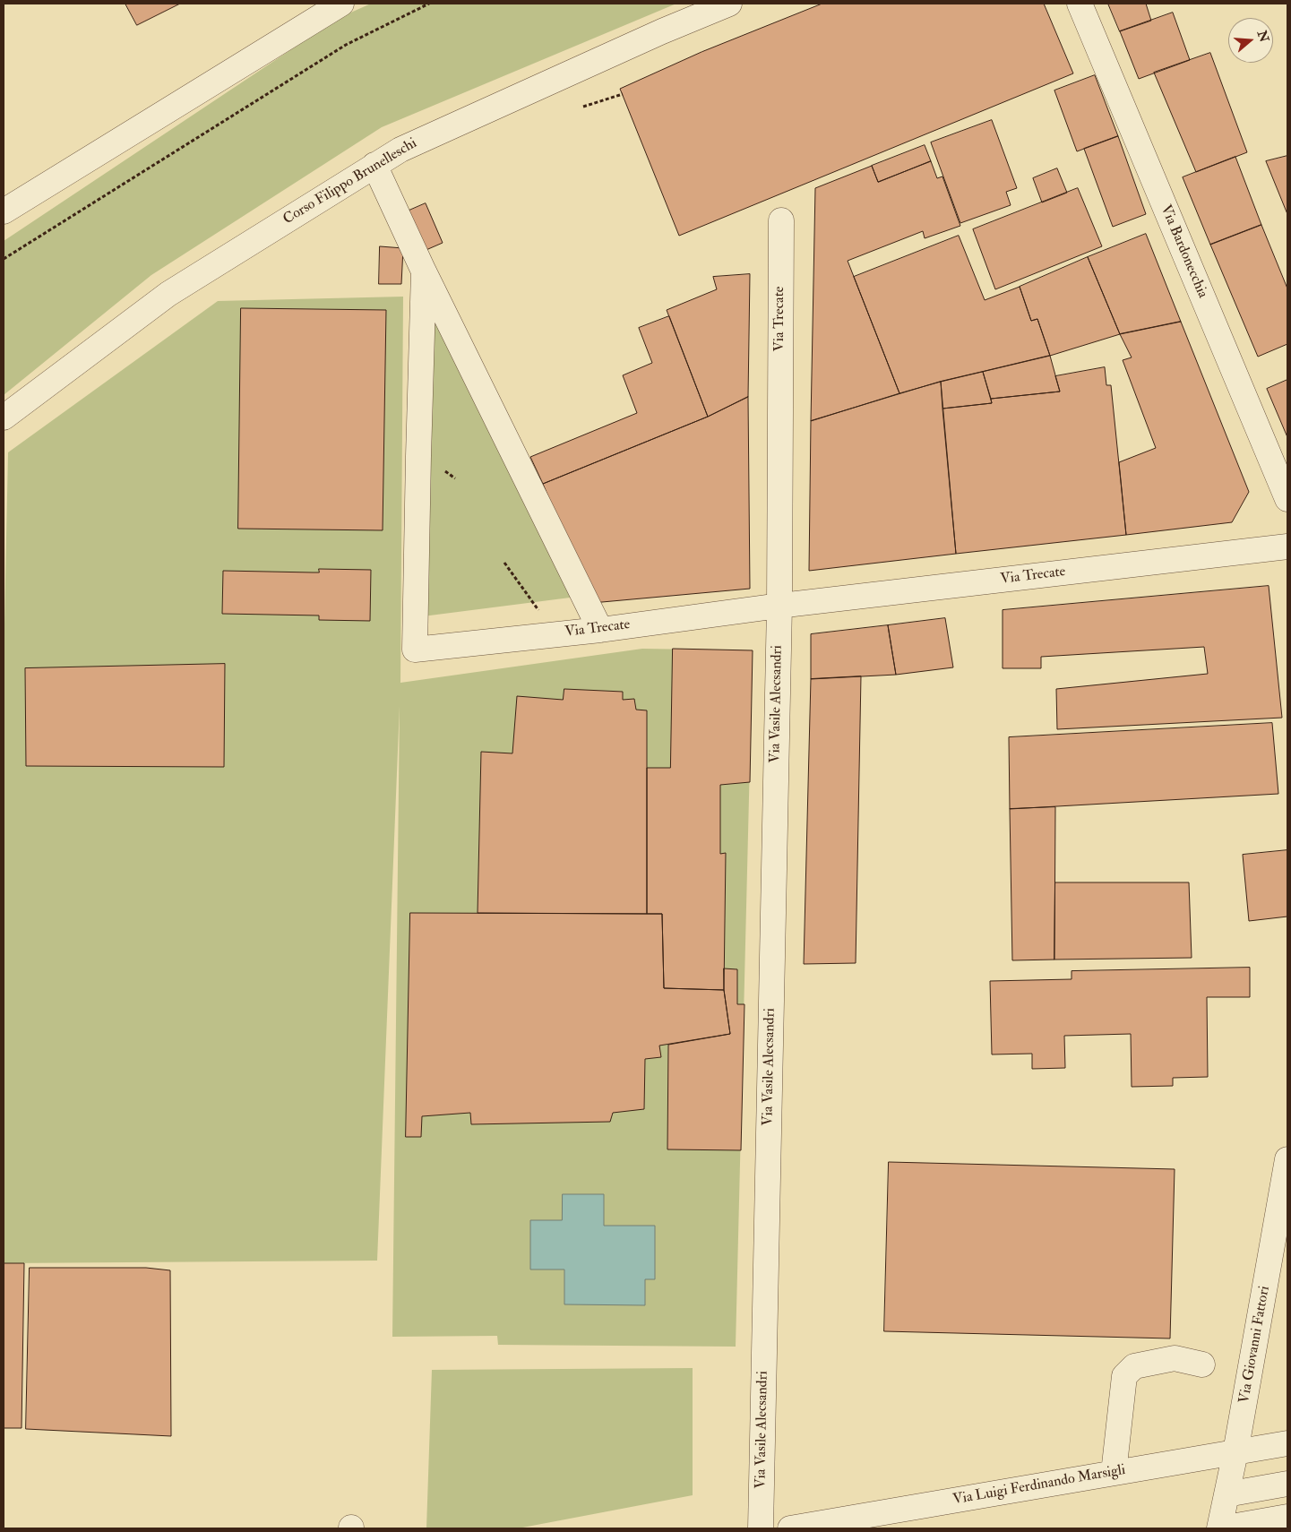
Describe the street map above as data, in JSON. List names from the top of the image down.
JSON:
{
  "streets": {
    "street": [
      "Corso Filippo Brunelleschi",
      "Via Bardonecchia",
      "Via Trecate",
      "Via Vasile Alecsandri",
      "Via Giovanni Fattori",
      "Via Luigi Ferdinando Marsigli"
    ]
  },
  "crossings": [
    ["Via Trecate", "Via Vasile Alecsandri"],
    ["Via Giovanni Fattori", "Via Luigi Ferdinando Marsigli"]
  ],
  "north": "right"
}
